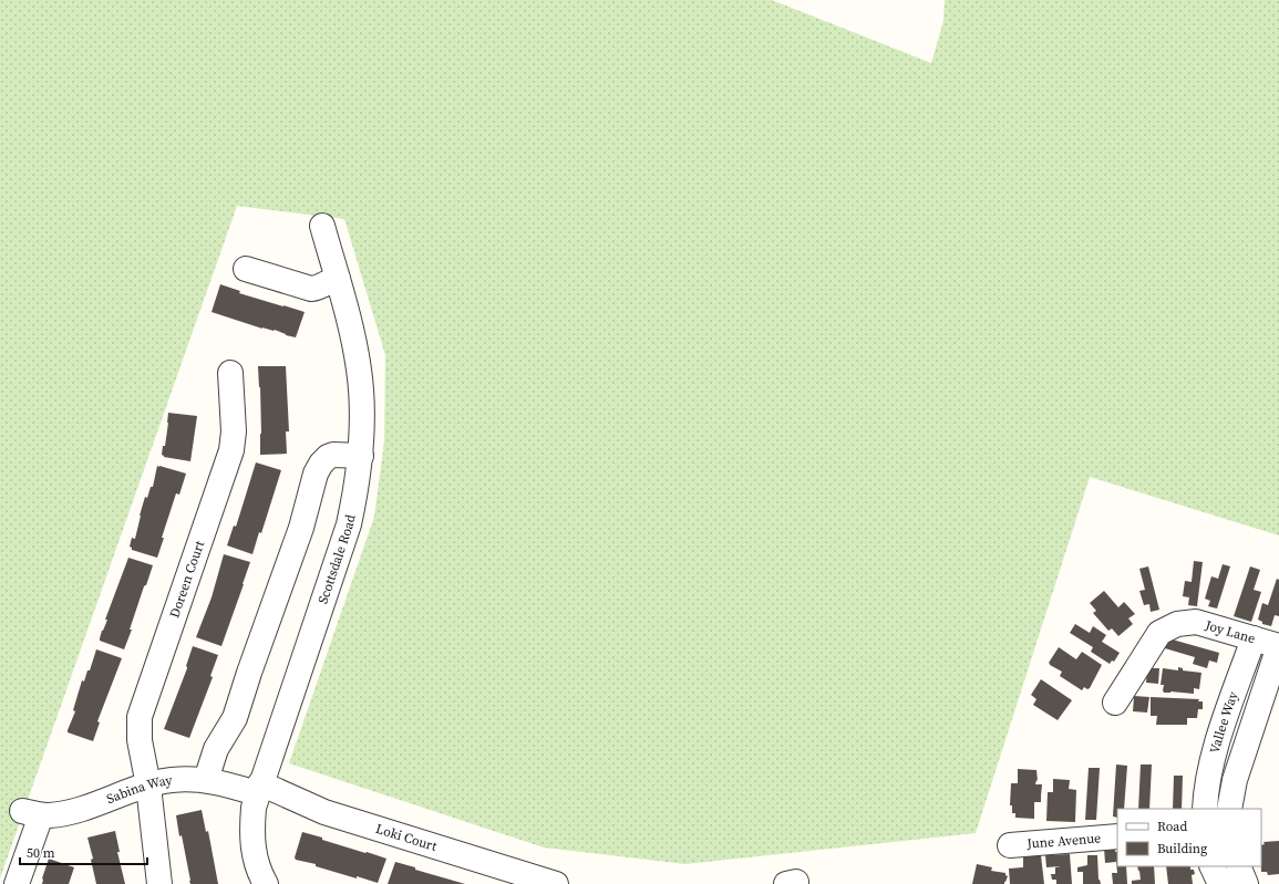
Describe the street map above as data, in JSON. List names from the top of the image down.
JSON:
{
  "streets": {
    "street": [
      "Scottsdale Road",
      "Doreen Court",
      "Joy Lane",
      "Vallee Way",
      "Sabina Way",
      "Loki Court",
      "June Avenue"
    ]
  },
  "crossings": [
    ["Scottsdale Road", "Sabina Way"],
    ["Scottsdale Road", "Loki Court"],
    ["Doreen Court", "Sabina Way"],
    ["Joy Lane", "Vallee Way"],
    ["Sabina Way", "Loki Court"]
  ],
  "legend": ["Road", "Building"],
  "scale_bar": "50 m"
}
